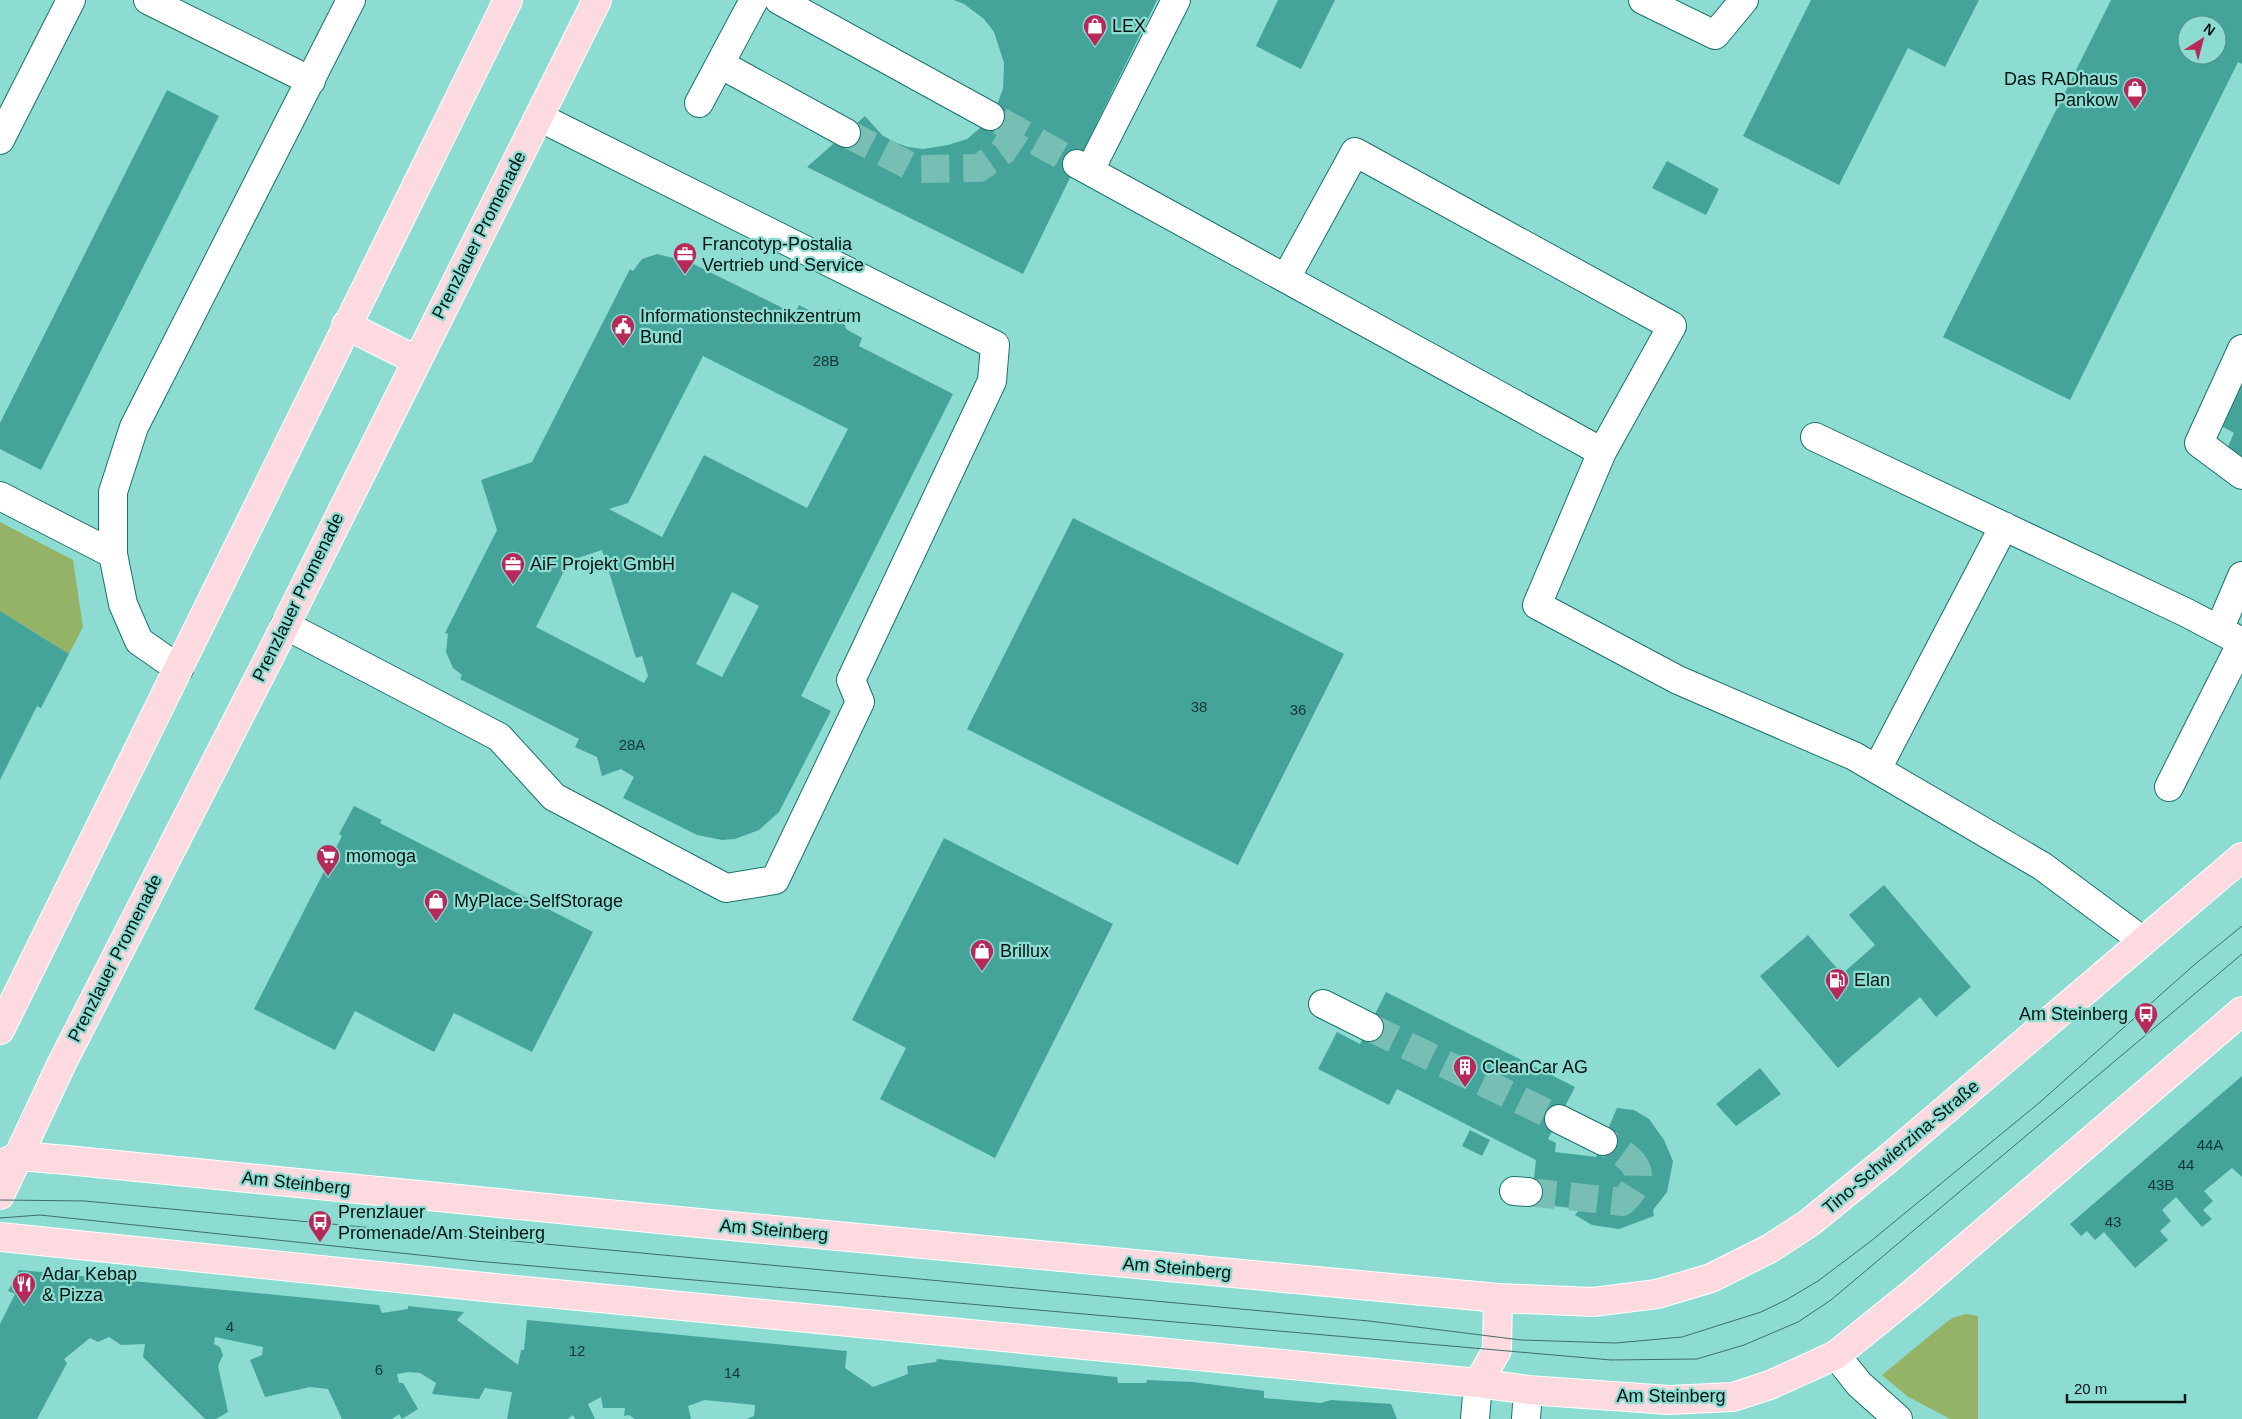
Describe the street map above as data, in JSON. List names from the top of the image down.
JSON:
{
  "streets": {
    "main road": ["Prenzlauer Promenade", "Tino-Schwierzina-Straße", "Am Steinberg"]
  },
  "crossings": [
    ["Prenzlauer Promenade", "Am Steinberg"],
    ["Tino-Schwierzina-Straße", "Am Steinberg"]
  ],
  "places": {
    "shop": [
      "LEX",
      "Das RADhaus Pankow",
      "MyPlace-SelfStorage",
      "Brillux"
    ],
    "office": ["Francotyp-Postalia Vertrieb und Service", "AiF Projekt GmbH"],
    "public building": ["Informationstechnikzentrum Bund"],
    "supermarket": ["momoga"],
    "fuel station": ["Elan"],
    "bus stop": ["Am Steinberg", "Prenzlauer Promenade/Am Steinberg"],
    "building": ["CleanCar AG"],
    "restaurant": ["Adar Kebap & Pizza"]
  },
  "house_numbers": [
    "28B",
    "38",
    "36",
    "28A",
    "44A",
    "44",
    "43B",
    "43",
    "4",
    "12",
    "6",
    "14"
  ],
  "scale_bar": "20 m",
  "north": "top right"
}
